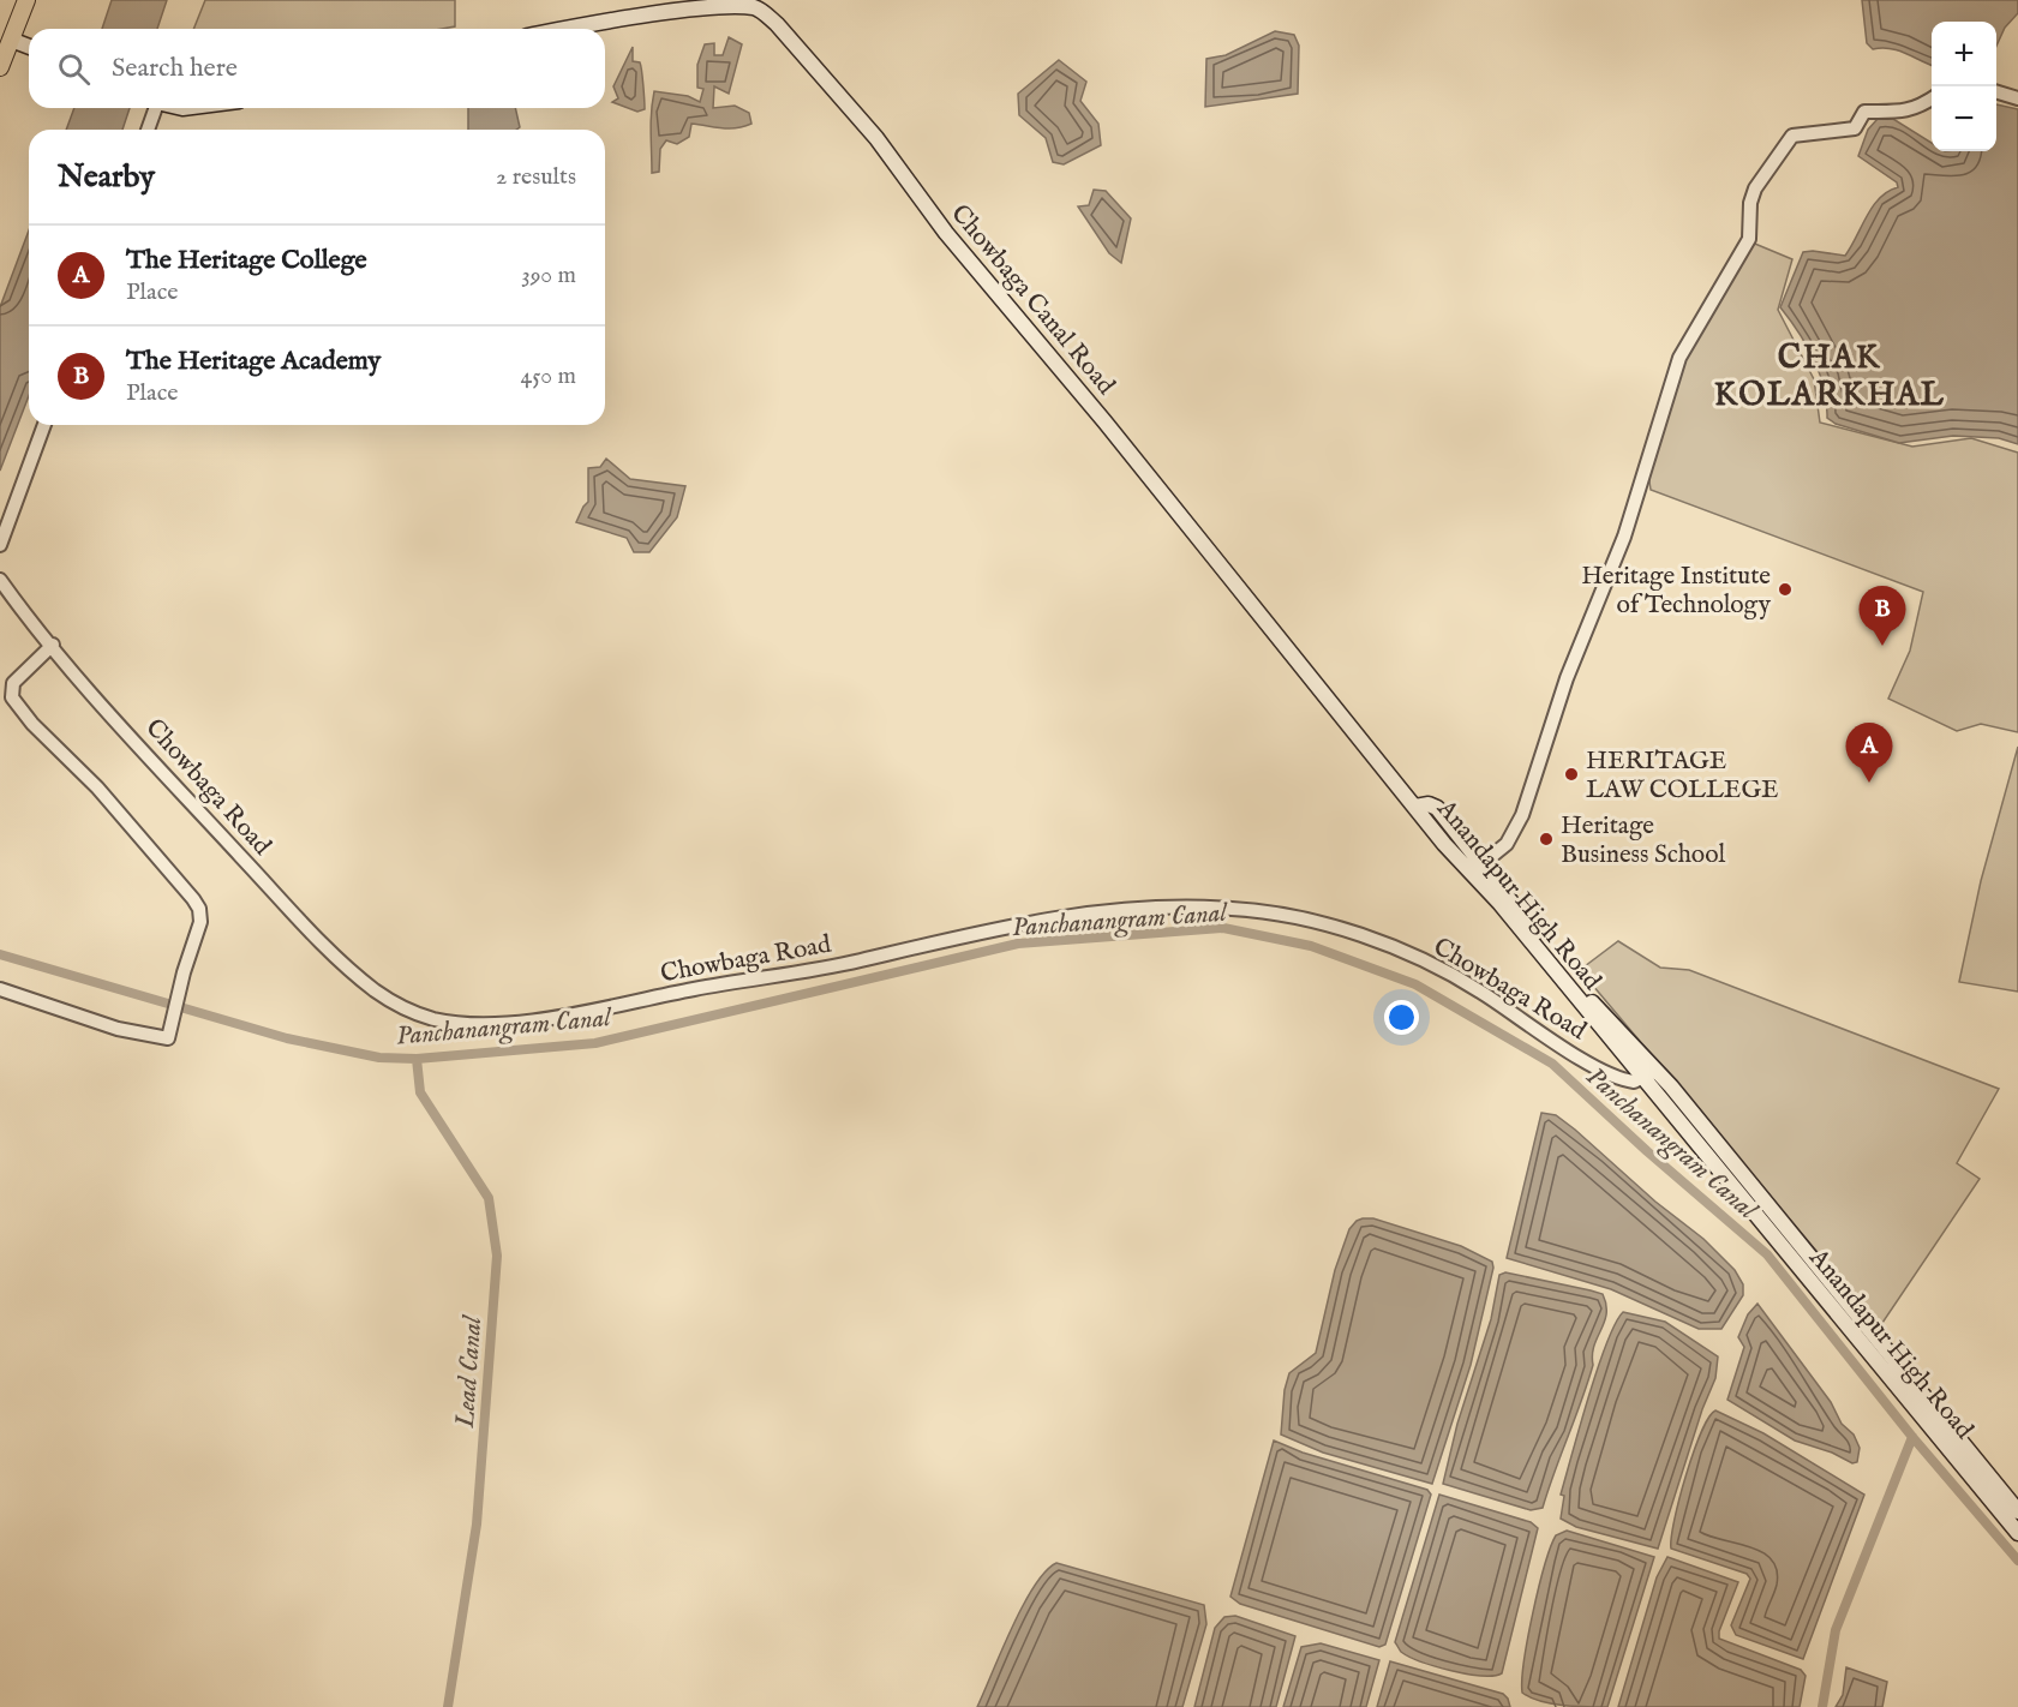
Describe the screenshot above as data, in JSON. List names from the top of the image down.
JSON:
{
  "streets": {
    "main road": ["Chowbaga Canal Road", "Anandapur High Road"],
    "street": ["Chowbaga Road"]
  },
  "crossings": [
    ["Chowbaga Canal Road", "Anandapur High Road"],
    ["Chowbaga Road", "Anandapur High Road"]
  ],
  "districts": ["CHAK KOLARKHAL"],
  "water": ["Panchanangram Canal", "Lead Canal"],
  "places": ["Heritage Institute of Technology", "HERITAGE LAW COLLEGE", "Heritage Business School"],
  "page": {
    "map_buttons": ["+", "−"],
    "search": "Search here",
    "heading": ["Nearby", "2 results"],
    "list": [
      {
        "mark": "A",
        "name": "The Heritage College",
        "note": "Place",
        "value": "390 m"
      },
      {
        "mark": "B",
        "name": "The Heritage Academy",
        "note": "Place",
        "value": "450 m"
      }
    ],
    "pins": ["B", "A"]
  }
}
